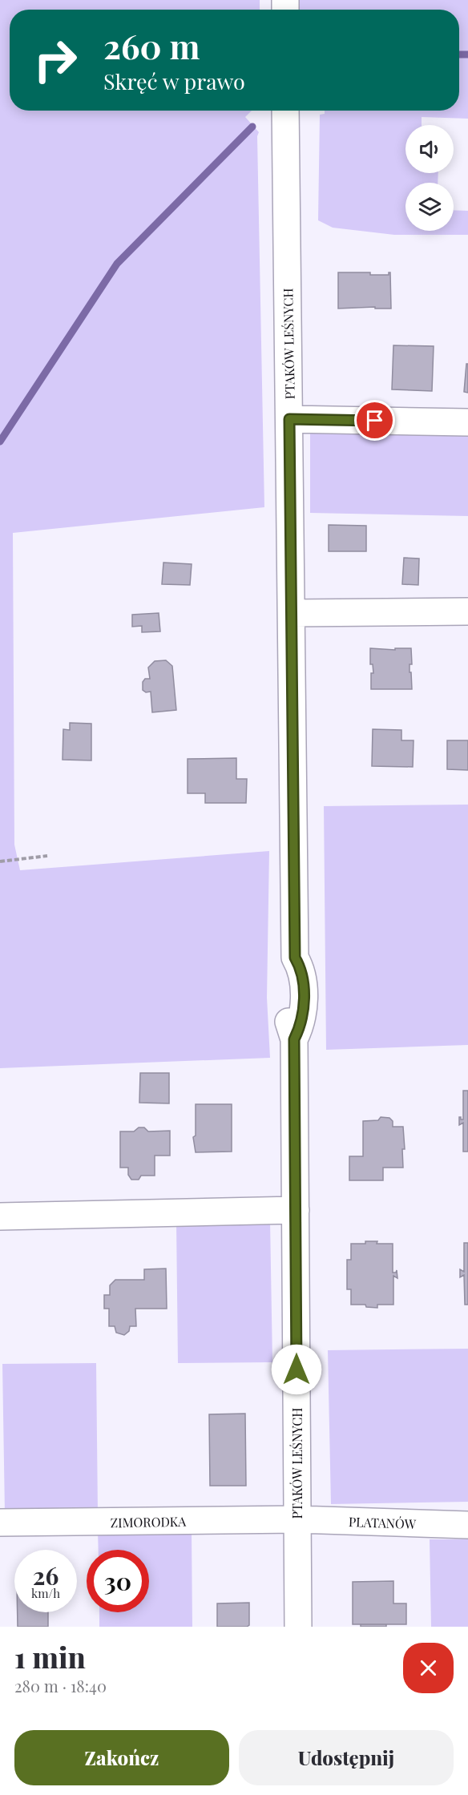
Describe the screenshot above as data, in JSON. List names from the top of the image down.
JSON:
{
  "streets": {
    "street": ["PTAKÓW LEŚNYCH", "ZIMORODKA", "PLATANÓW"]
  },
  "crossings": [
    ["PTAKÓW LEŚNYCH", "ZIMORODKA"],
    ["PTAKÓW LEŚNYCH", "PLATANÓW"],
    ["ZIMORODKA", "PLATANÓW"]
  ],
  "page": {
    "turn": ["260 m", "Skręć w prawo"],
    "speed": "26 km/h",
    "limit": "30",
    "heading": ["1 min", "280 m · 18:40"],
    "buttons": ["Zakończ", "Udostępnij"]
  }
}
